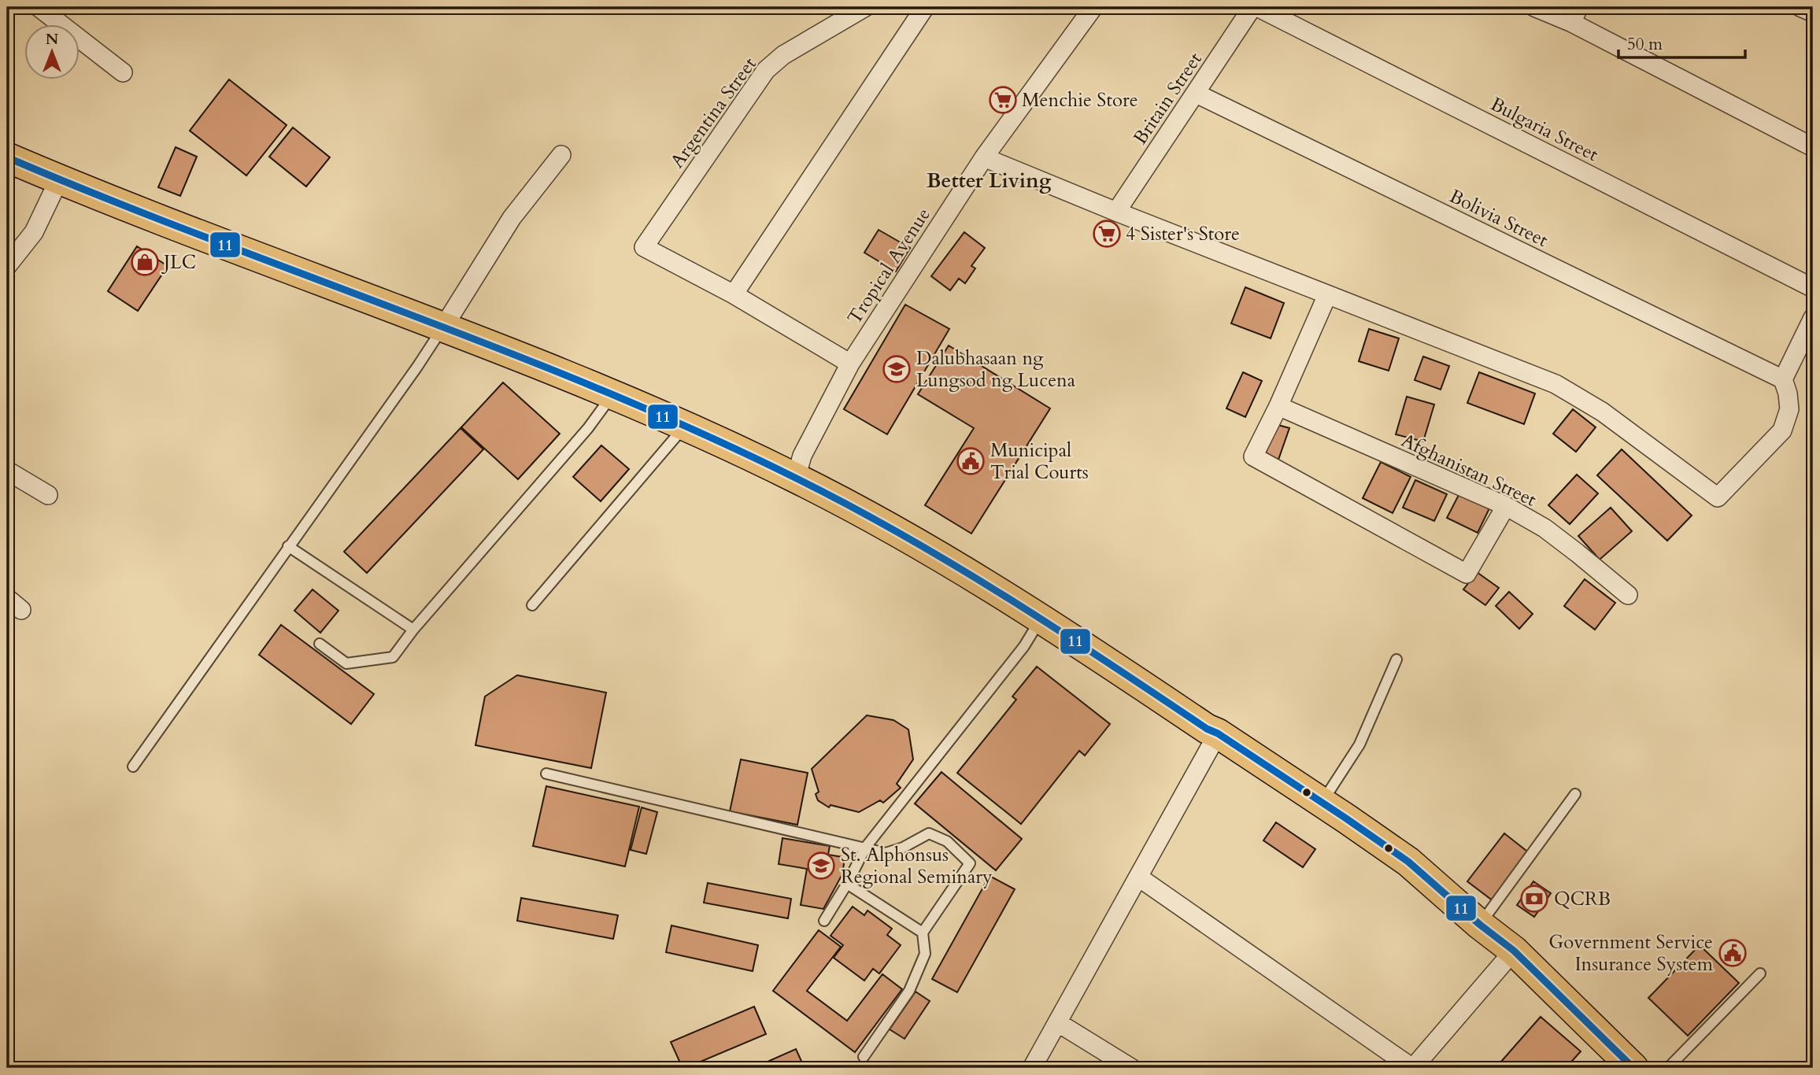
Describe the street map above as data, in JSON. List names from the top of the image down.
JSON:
{
  "streets": {
    "street": [
      "Britain Street",
      "Argentina Street",
      "Bulgaria Street",
      "Bolivia Street",
      "Tropical Avenue",
      "Afghanistan Street"
    ]
  },
  "crossings": [
    ["Britain Street", "Bolivia Street"]
  ],
  "districts": ["Better Living"],
  "places": {
    "supermarket": ["Menchie Store", "4 Sister's Store"],
    "shop": ["JLC"],
    "school or university": ["Dalubhasaan ng Lungsod ng Lucena", "St. Alphonsus Regional Seminary"],
    "public building": ["Municipal Trial Courts", "Government Service Insurance System"],
    "bank": ["QCRB"]
  },
  "lines": ["transit line 11"],
  "scale_bar": "50 m",
  "north": "top"
}
